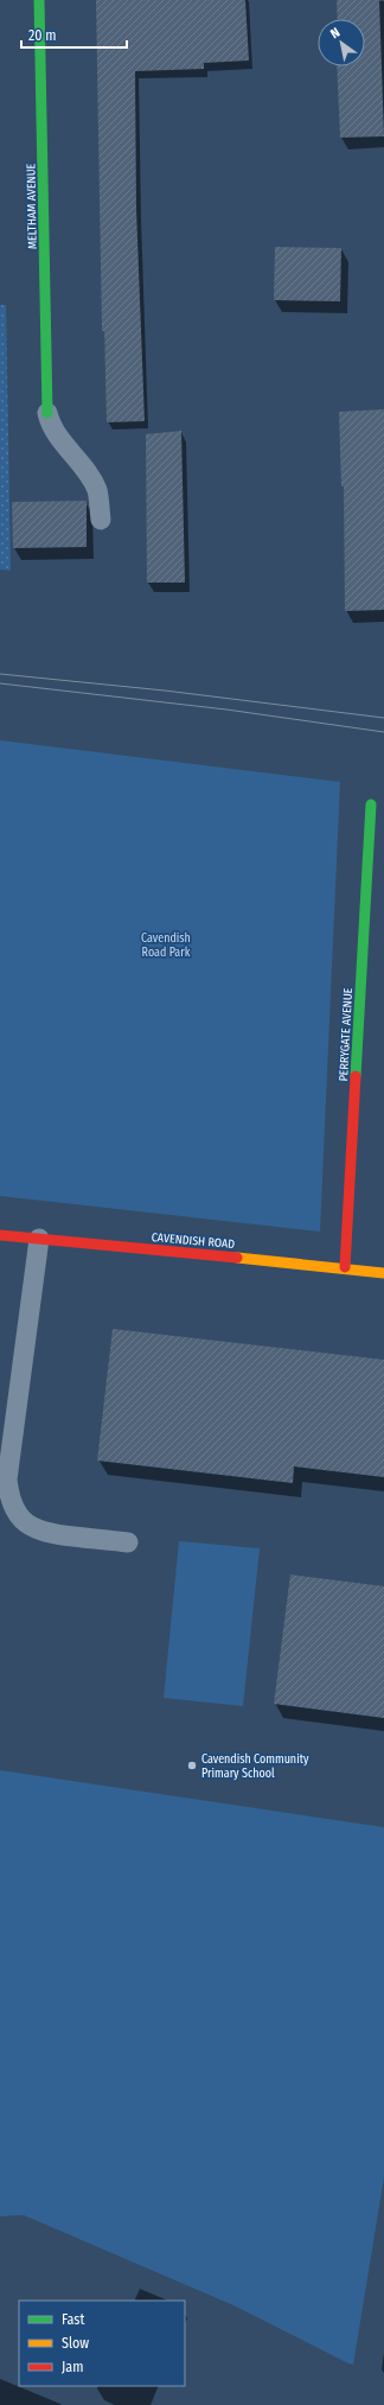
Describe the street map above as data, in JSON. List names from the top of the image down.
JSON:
{
  "streets": {
    "street": ["MELTHAM AVENUE", "PERRYGATE AVENUE", "CAVENDISH ROAD"]
  },
  "crossings": [
    ["PERRYGATE AVENUE", "CAVENDISH ROAD"]
  ],
  "parks": ["Cavendish Road Park"],
  "places": ["Cavendish Community Primary School"],
  "legend": ["Fast", "Slow", "Jam"],
  "scale_bar": "20 m",
  "north": "top left"
}
